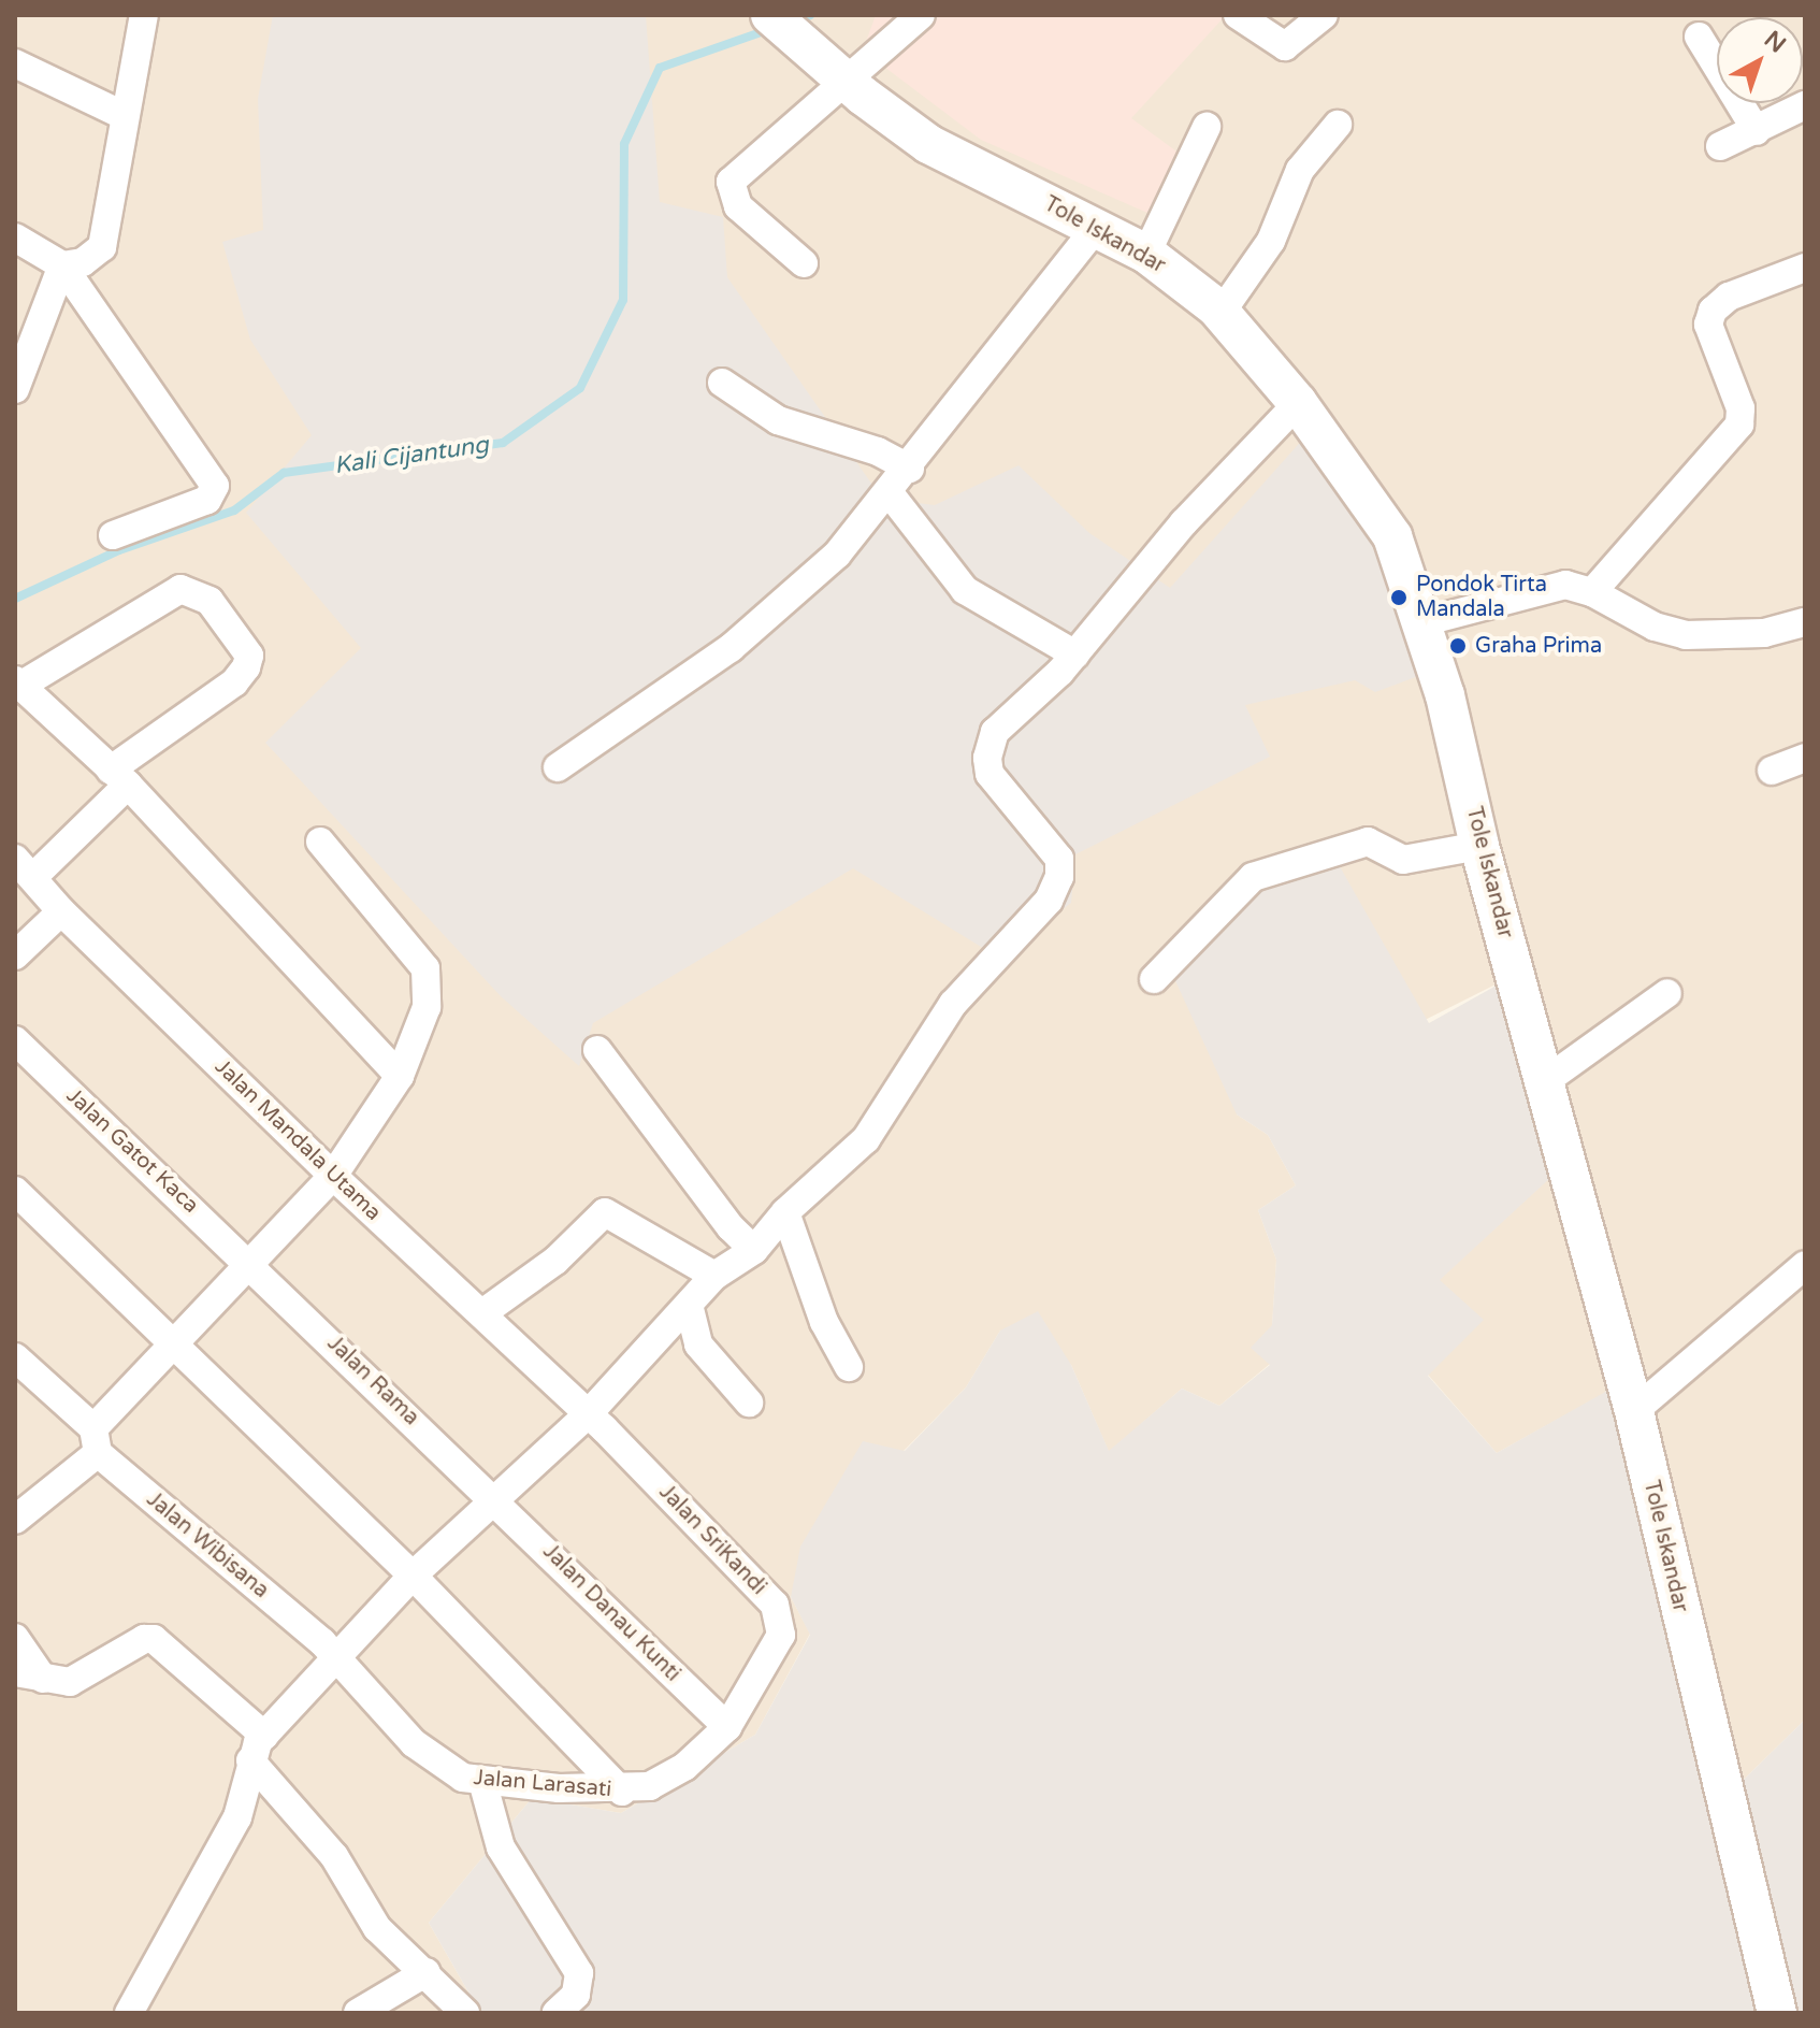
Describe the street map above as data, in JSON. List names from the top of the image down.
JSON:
{
  "streets": {
    "main road": ["Tole Iskandar"],
    "street": [
      "Jalan Mandala Utama",
      "Jalan Gatot Kaca",
      "Jalan Rama",
      "Jalan SriKandi",
      "Jalan Wibisana",
      "Jalan Danau Kunti",
      "Jalan Larasati"
    ]
  },
  "crossings": [
    ["Jalan Mandala Utama", "Jalan SriKandi"],
    ["Jalan Gatot Kaca", "Jalan Rama"],
    ["Jalan Rama", "Jalan Danau Kunti"],
    ["Jalan SriKandi", "Jalan Danau Kunti"],
    ["Jalan SriKandi", "Jalan Larasati"],
    ["Jalan Wibisana", "Jalan Larasati"],
    ["Jalan Danau Kunti", "Jalan Larasati"]
  ],
  "water": ["Kali Cijantung"],
  "places": ["Pondok Tirta Mandala", "Graha Prima"],
  "north": "top right"
}
